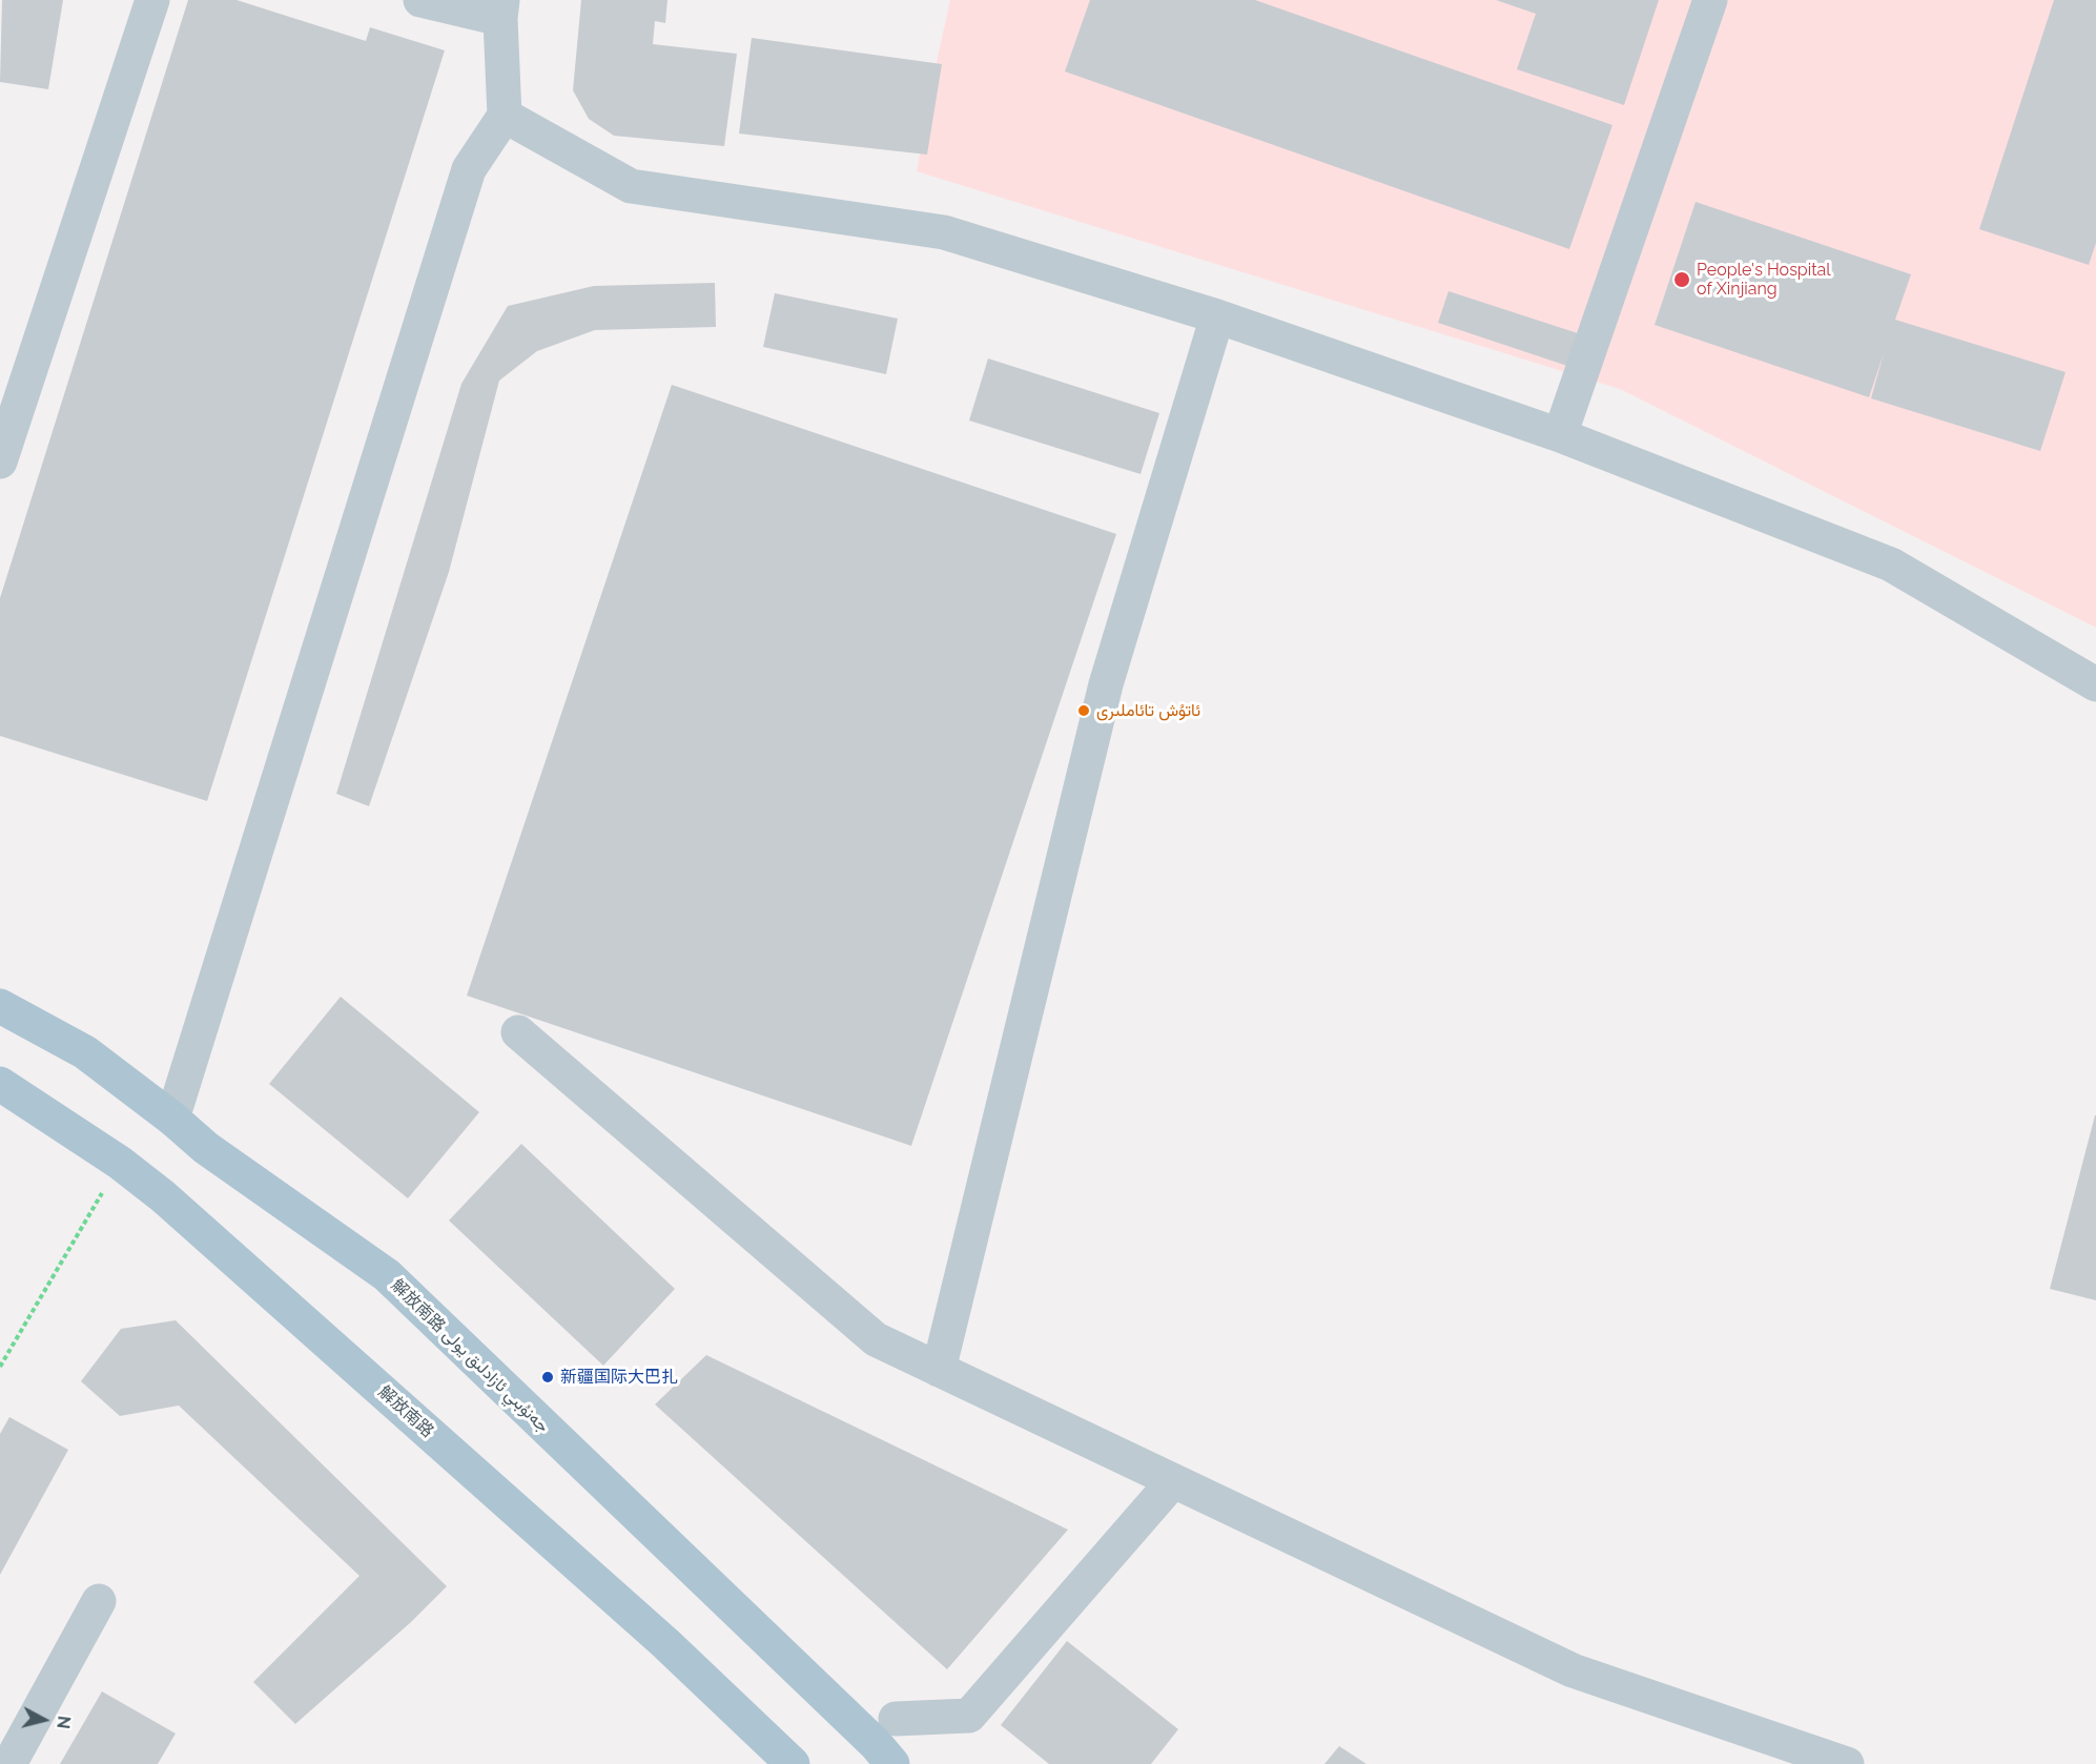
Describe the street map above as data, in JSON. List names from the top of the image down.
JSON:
{
  "streets": {
    "main road": ["解放南路 جەنۇبىي ئازادلىق يولى", "解放南路"]
  },
  "places": ["People's Hospital of Xinjiang", "ئاتۇش تائاملىرى", "新疆国际大巴扎"],
  "north": "right"
}
